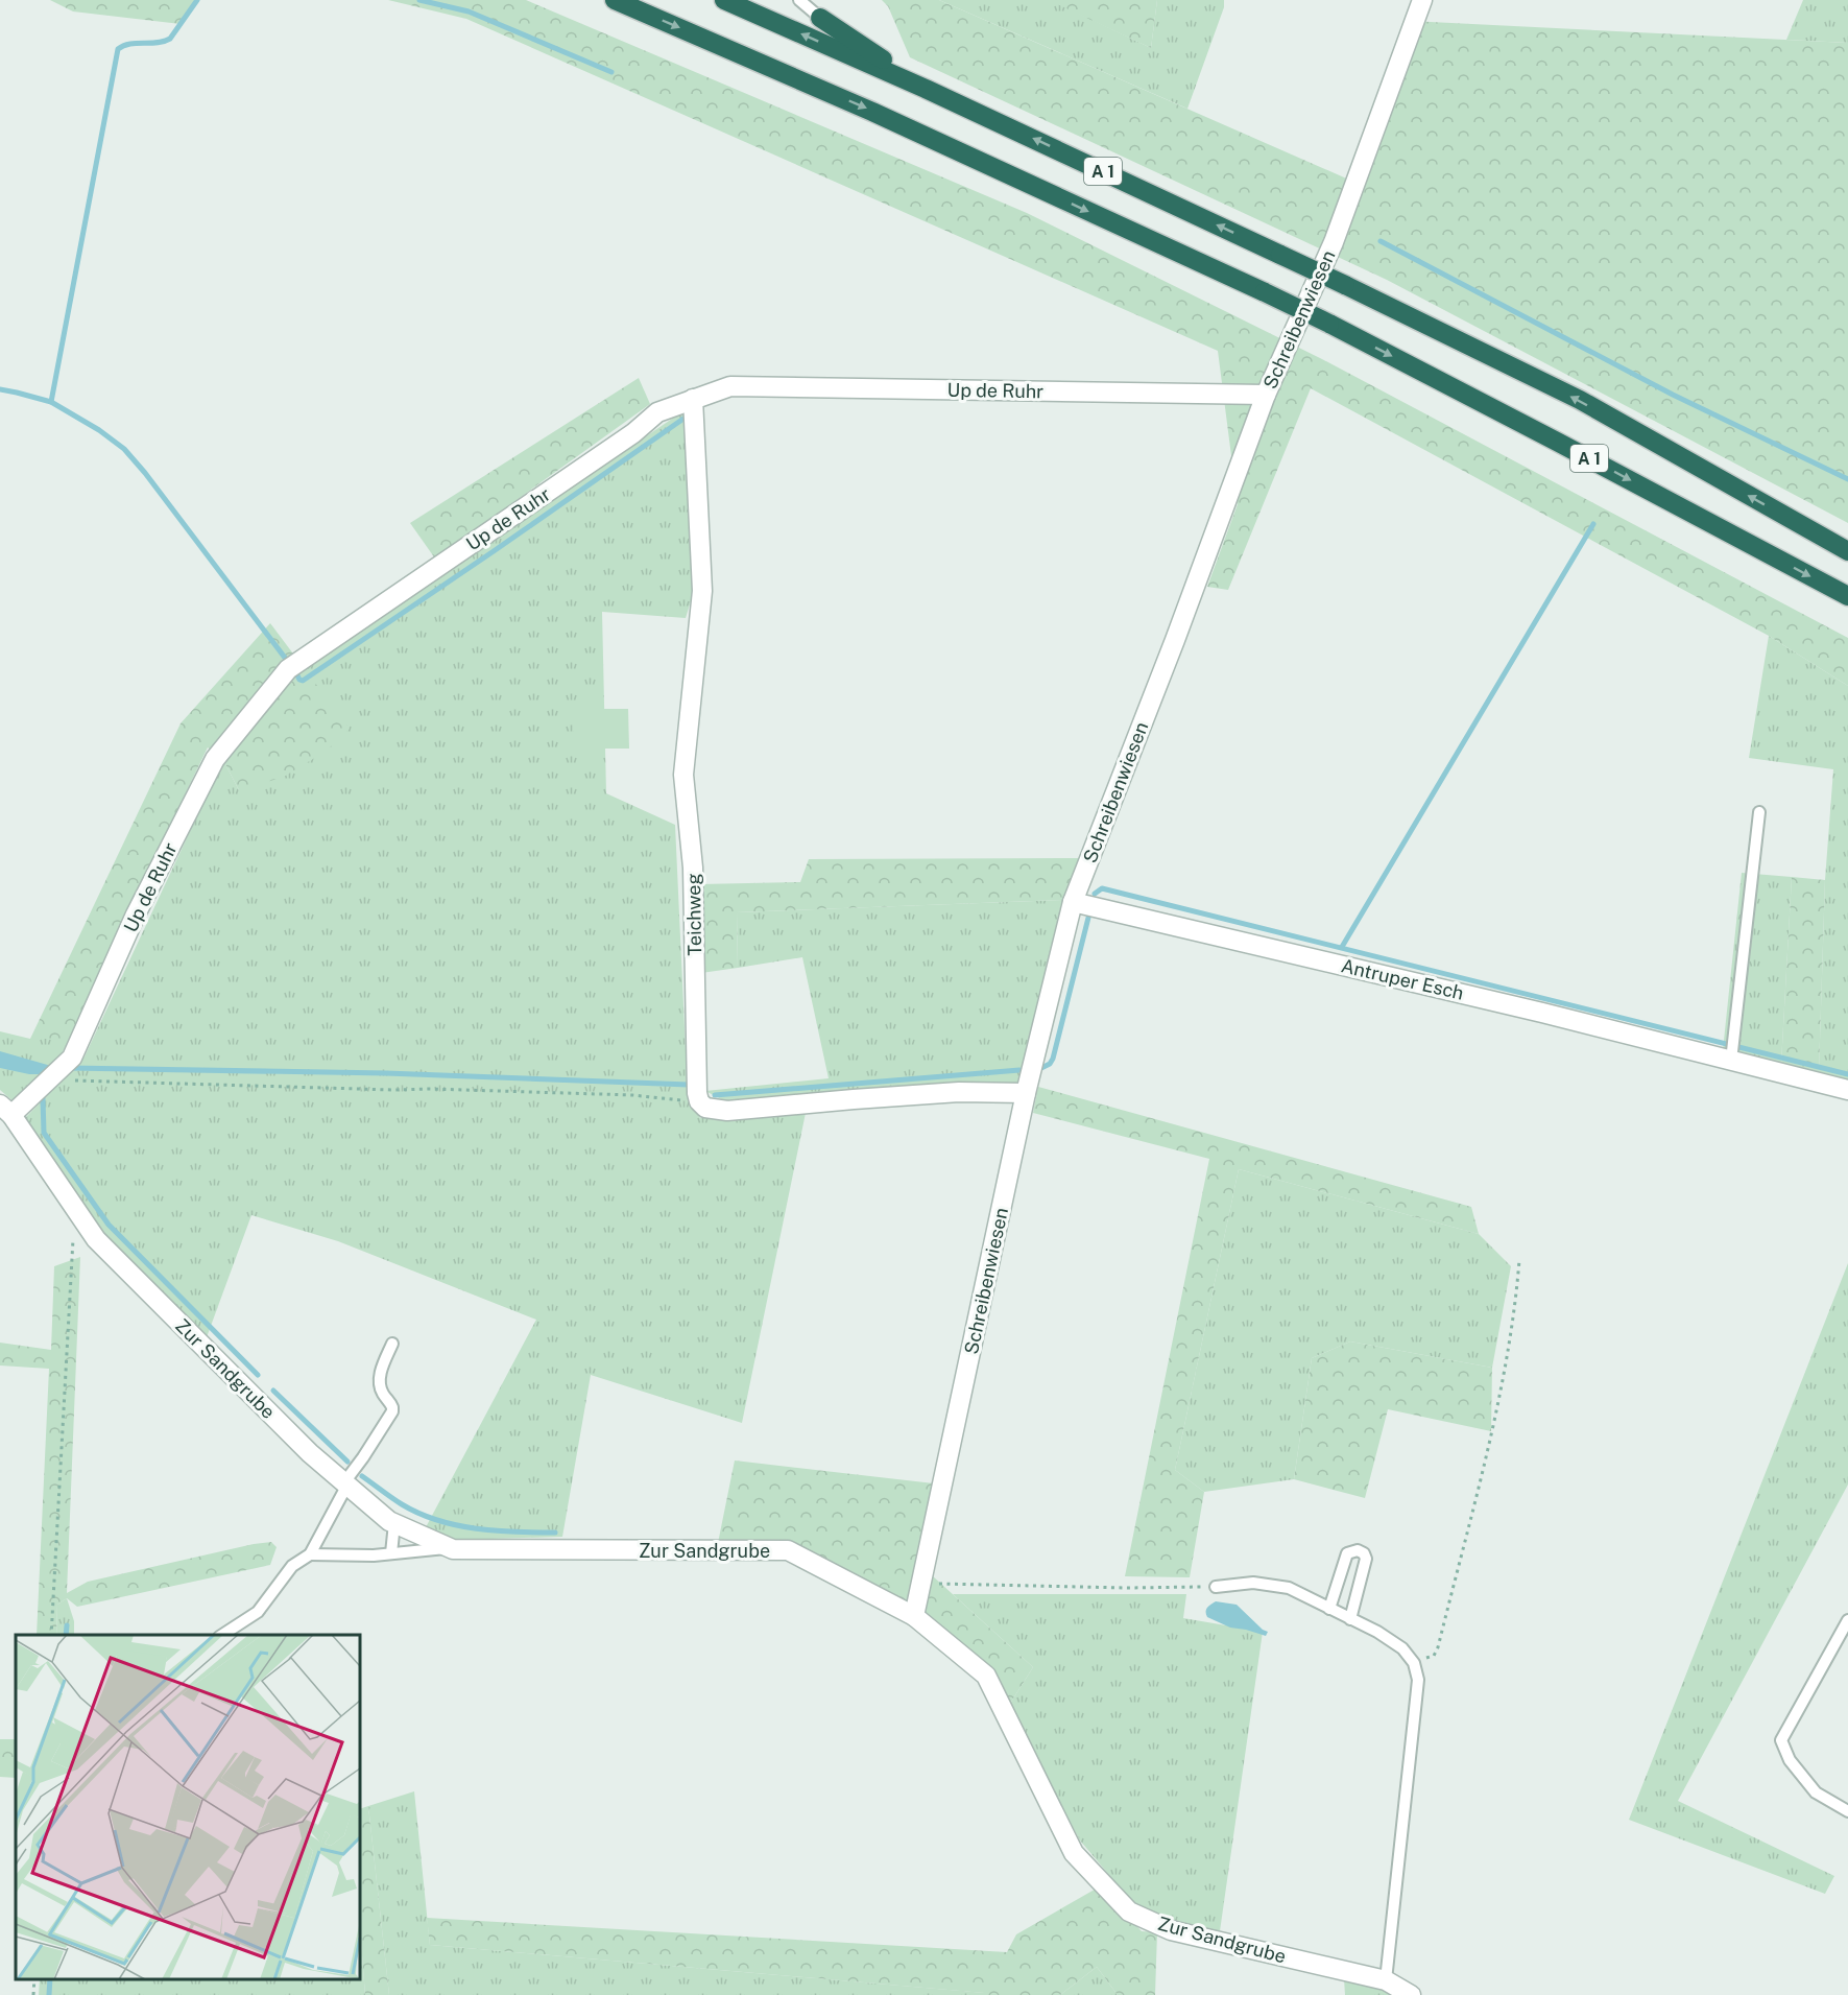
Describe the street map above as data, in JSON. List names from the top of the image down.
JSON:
{
  "streets": {
    "highway": ["A 1"],
    "street": [
      "Schreibenwiesen",
      "Up de Ruhr",
      "Teichweg",
      "Antruper Esch",
      "Zur Sandgrube"
    ]
  },
  "crossings": [
    ["Schreibenwiesen", "Up de Ruhr"],
    ["Schreibenwiesen", "Antruper Esch"],
    ["Schreibenwiesen", "Zur Sandgrube"],
    ["Up de Ruhr", "Teichweg"],
    ["Up de Ruhr", "Zur Sandgrube"]
  ]
}
